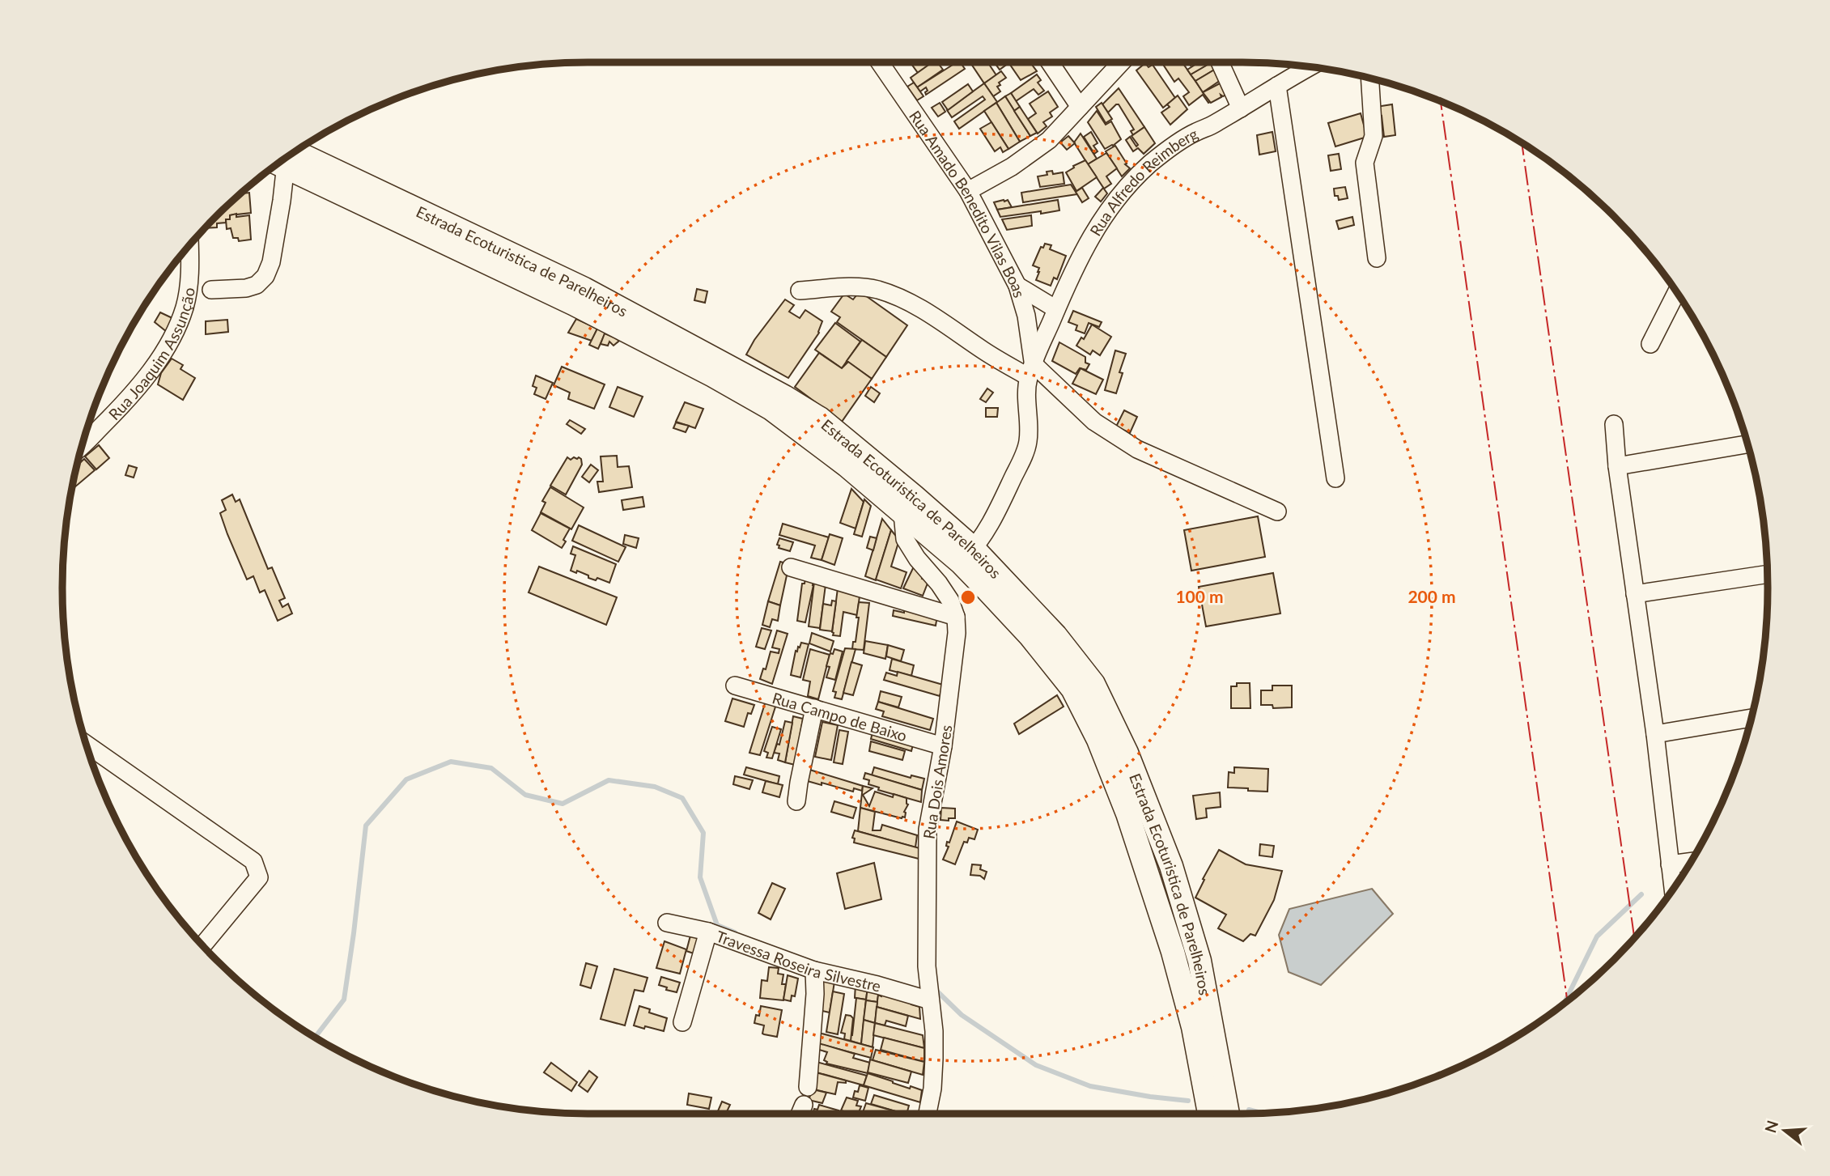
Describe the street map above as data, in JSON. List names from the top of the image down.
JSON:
{
  "streets": {
    "main road": ["Estrada Ecoturistica de Parelheiros"],
    "street": [
      "Rua Alfredo Reimberg",
      "Rua Amado Benedito Vilas Boas",
      "Rua Joaquim Assunção",
      "Rua Campo de Baixo",
      "Rua Dois Amores",
      "Travessa Roseira Silvestre"
    ]
  },
  "crossings": [
    ["Rua Alfredo Reimberg", "Rua Amado Benedito Vilas Boas"],
    ["Estrada Ecoturistica de Parelheiros", "Rua Dois Amores"],
    ["Rua Campo de Baixo", "Rua Dois Amores"],
    ["Rua Dois Amores", "Travessa Roseira Silvestre"]
  ],
  "north": "left",
  "rings": ["100 m", "200 m"]
}
